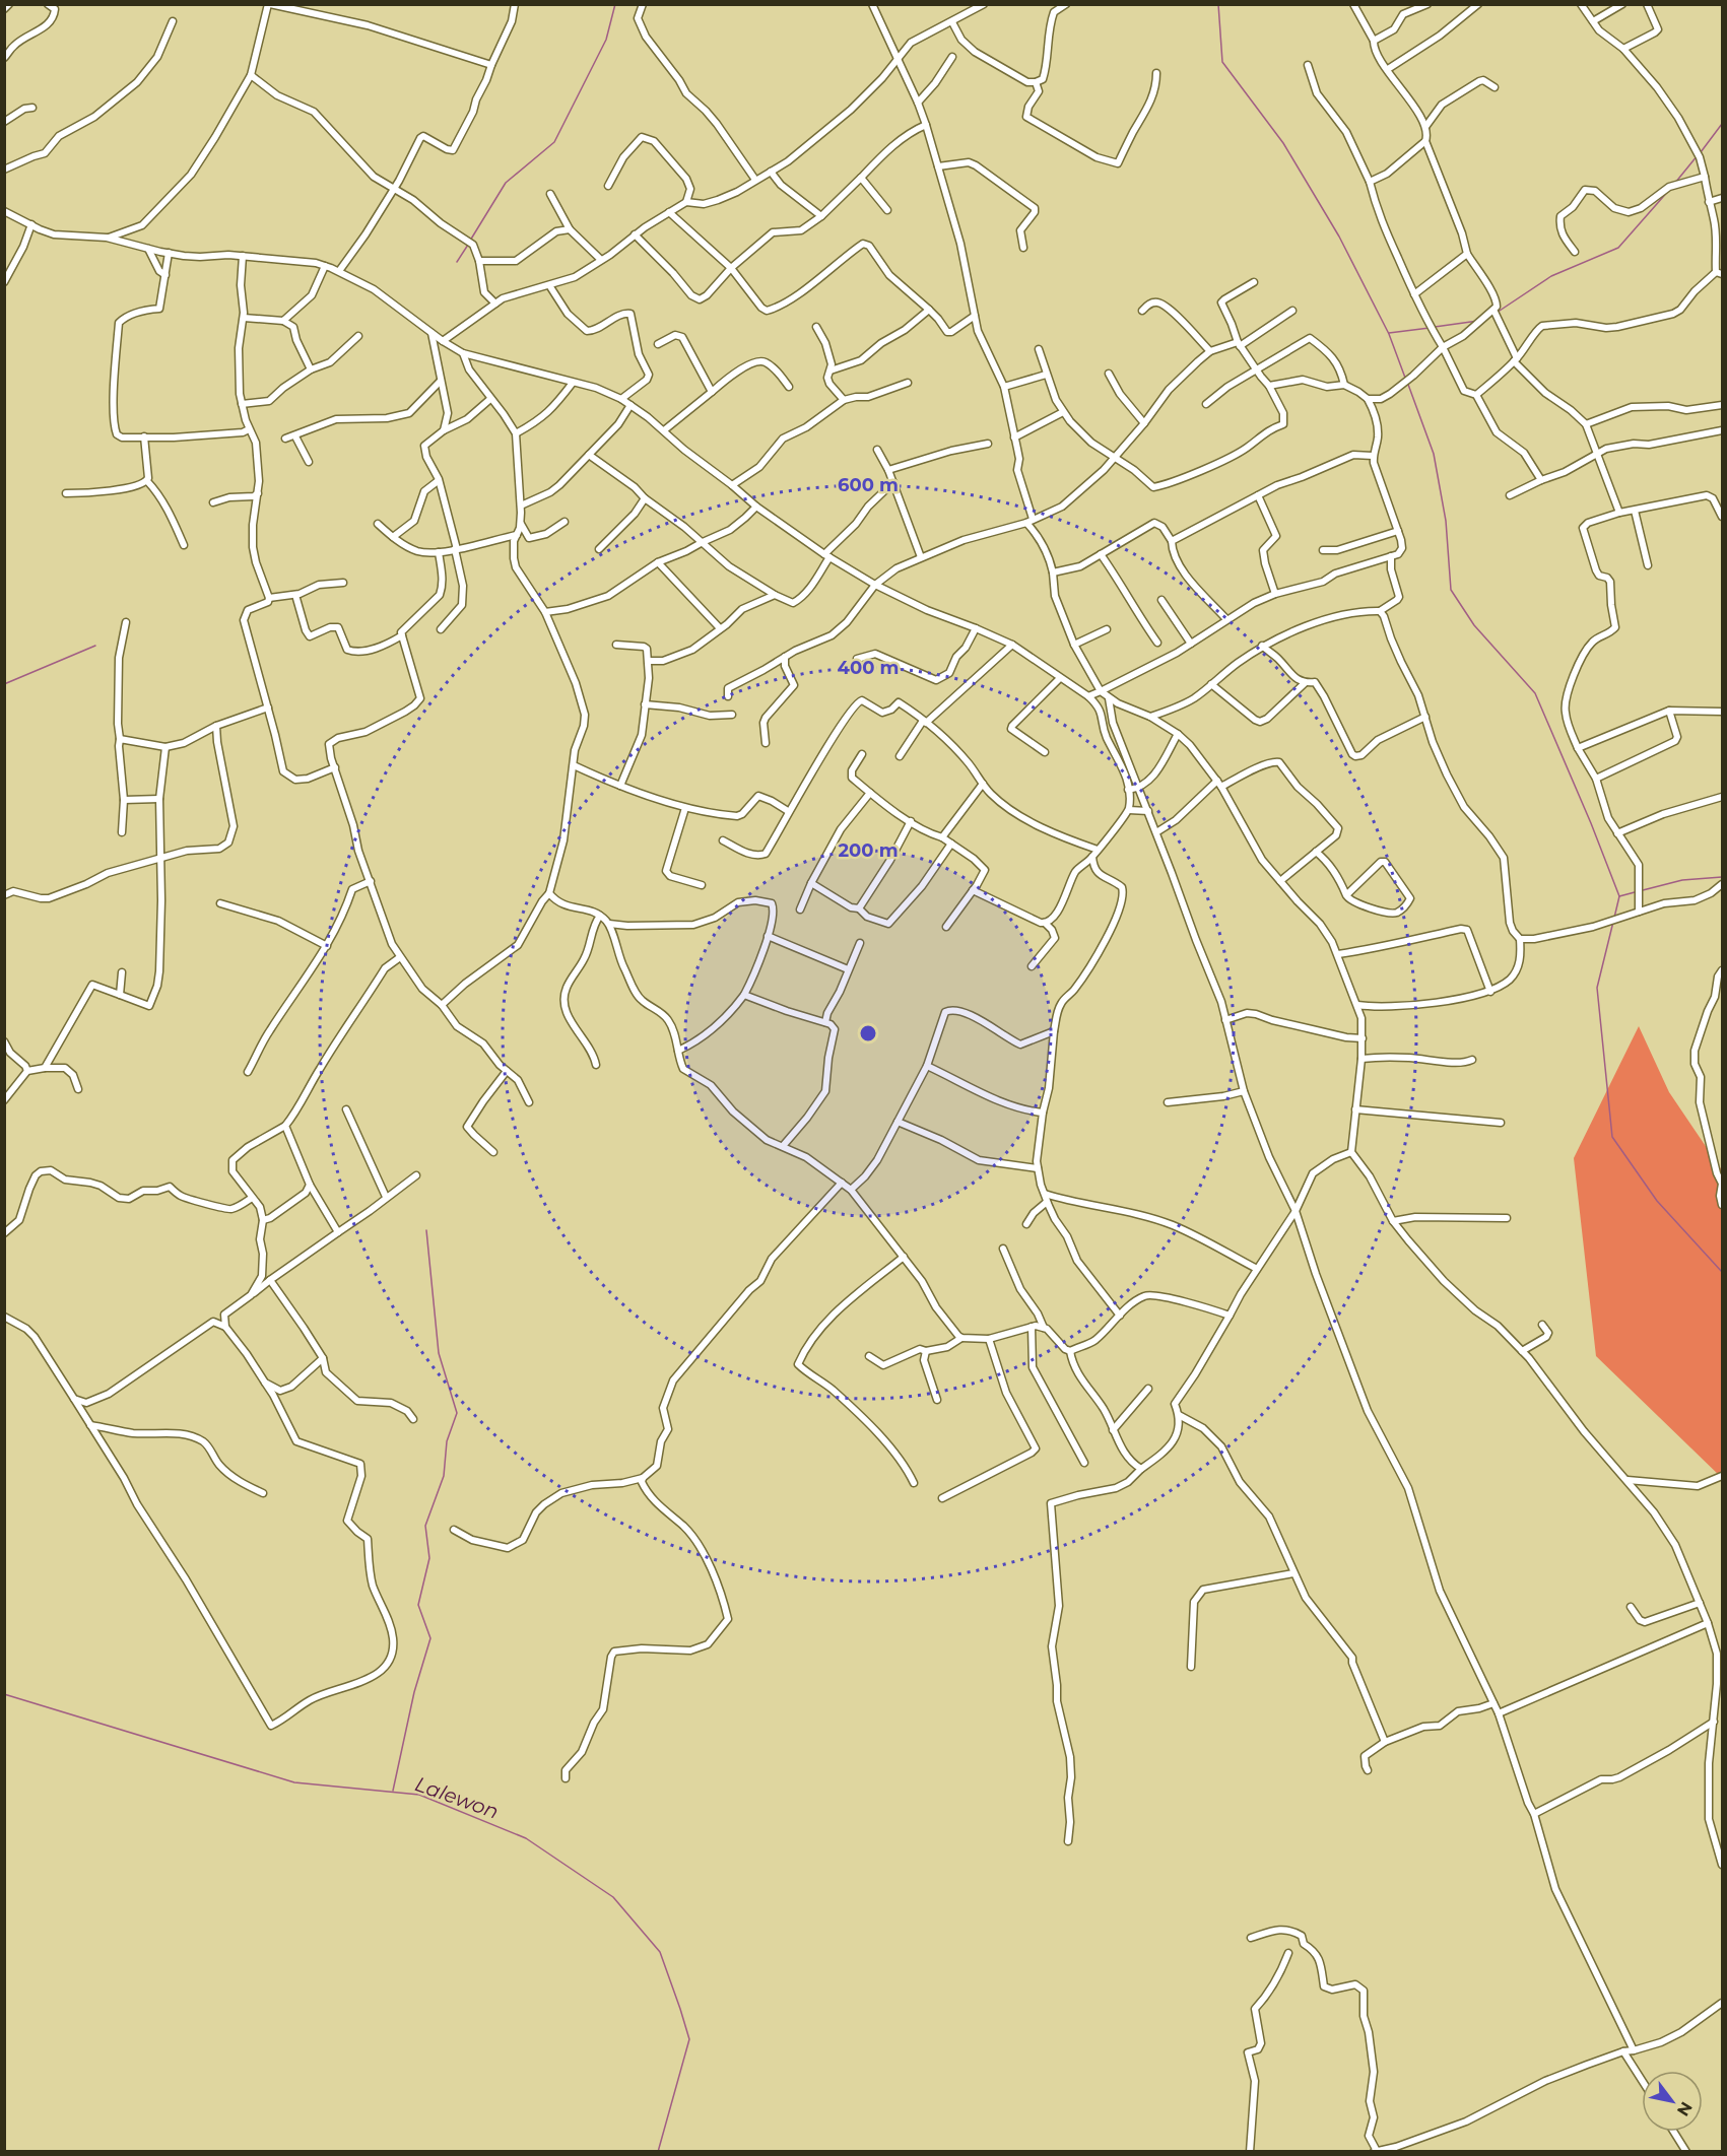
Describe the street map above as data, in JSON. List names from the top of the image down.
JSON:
{
  "water": ["Lalewon"],
  "north": "bottom right",
  "rings": ["600 m", "400 m", "200 m"]
}
